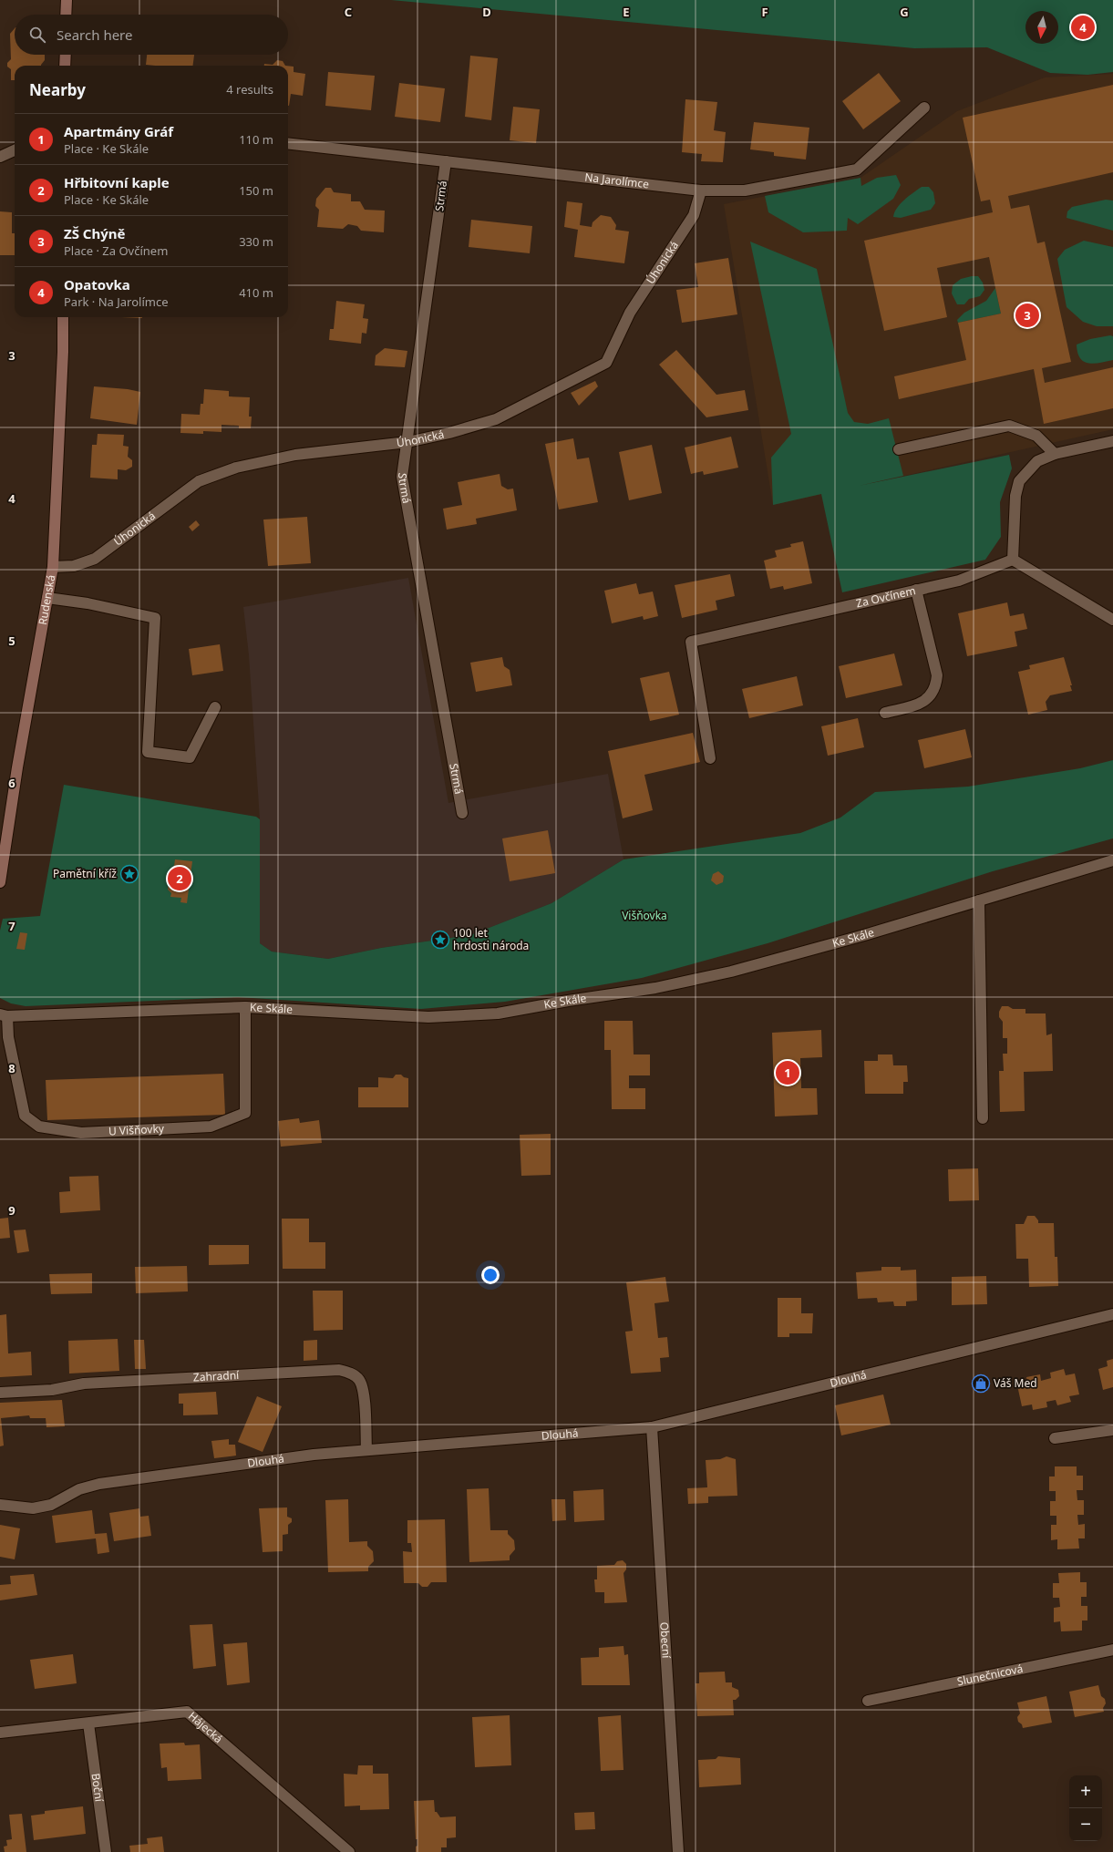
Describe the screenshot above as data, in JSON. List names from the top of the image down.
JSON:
{
  "streets": {
    "street": [
      "Na Jarolímce",
      "Strmá",
      "Úhonická",
      "Za Ovčínem",
      "Rudenská",
      "Ke Skále",
      "U Višňovky",
      "Zahradní",
      "Dlouhá",
      "Obecní",
      "Slunečnicová",
      "Hájecká",
      "Boční"
    ]
  },
  "crossings": [
    ["Na Jarolímce", "Strmá"],
    ["Na Jarolímce", "Úhonická"],
    ["Strmá", "Úhonická"],
    ["Úhonická", "Rudenská"],
    ["Ke Skále", "U Višňovky"],
    ["Zahradní", "Dlouhá"],
    ["Dlouhá", "Obecní"],
    ["Hájecká", "Boční"]
  ],
  "parks": ["Višňovka"],
  "places": {
    "place": ["Pamětní kříž", "100 let hrdosti národa"],
    "shop": ["Váš Med"]
  },
  "north": "bottom",
  "page": {
    "pins": [
      "4",
      "3",
      "2",
      "1"
    ],
    "search": "Search here",
    "heading": ["Nearby", "4 results"],
    "list": [
      {
        "mark": "1",
        "name": "Apartmány Gráf",
        "note": "Place · Ke Skále",
        "value": "110 m"
      },
      {
        "mark": "2",
        "name": "Hřbitovní kaple",
        "note": "Place · Ke Skále",
        "value": "150 m"
      },
      {
        "mark": "3",
        "name": "ZŠ Chýně",
        "note": "Place · Za Ovčínem",
        "value": "330 m"
      },
      {
        "mark": "4",
        "name": "Opatovka",
        "note": "Park · Na Jarolímce",
        "value": "410 m"
      }
    ],
    "map_buttons": ["+", "−"]
  },
  "grid": {
    "columns": [
      "C",
      "D",
      "E",
      "F",
      "G"
    ],
    "rows": [
      "3",
      "4",
      "5",
      "6",
      "7",
      "8",
      "9"
    ]
  }
}
